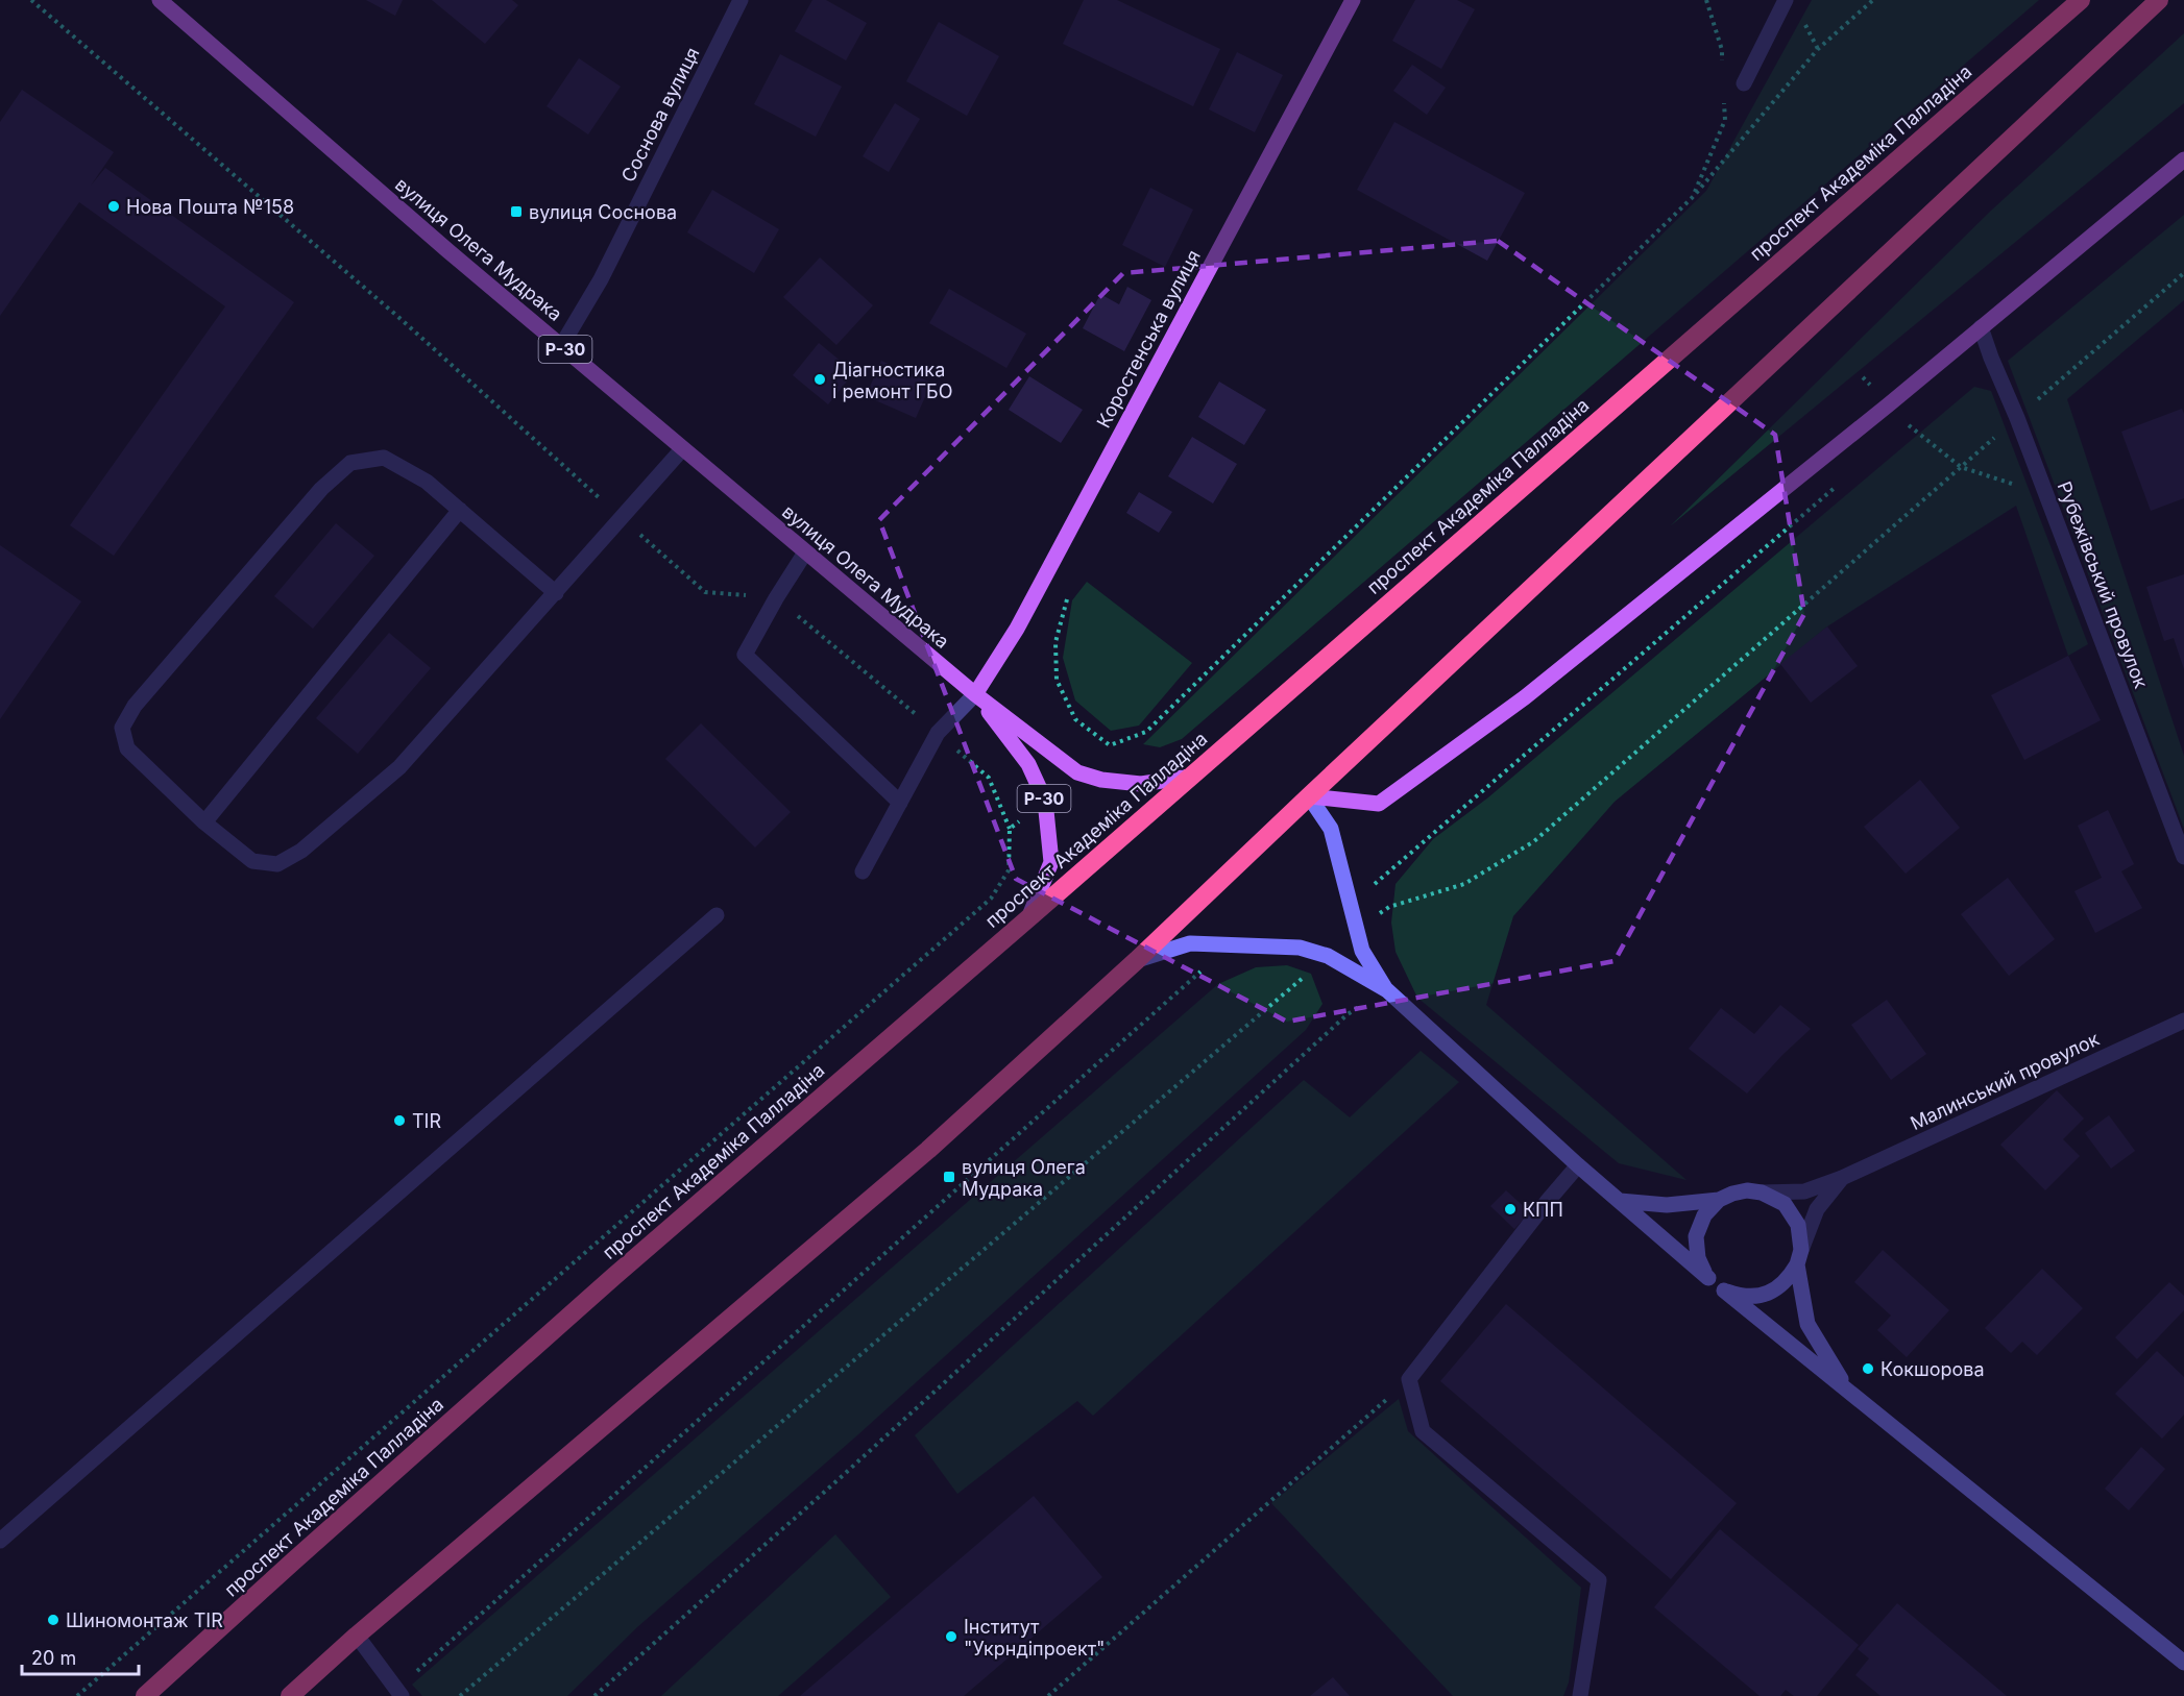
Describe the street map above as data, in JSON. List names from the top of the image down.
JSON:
{
  "streets": {
    "highway": ["проспект Академіка Палладіна"],
    "main road": ["вулиця Олега Мудрака", "Коростенська вулиця", "Р-30"],
    "street": ["Соснова вулиця", "Рубежівський провулок", "Малинський провулок"]
  },
  "crossings": [
    ["Соснова вулиця", "вулиця Олега Мудрака"],
    ["проспект Академіка Палладіна", "вулиця Олега Мудрака"],
    ["вулиця Олега Мудрака", "Коростенська вулиця"]
  ],
  "places": {
    "other": [
      "Нова Пошта №158",
      "Діагностика і ремонт ГБО",
      "TIR",
      "КПП",
      "Кокшорова",
      "Шиномонтаж TIR",
      "Інститут \"Укрндіпроект\""
    ],
    "transit": ["вулиця Соснова", "вулиця Олега Мудрака"]
  },
  "scale_bar": "20 m"
}
